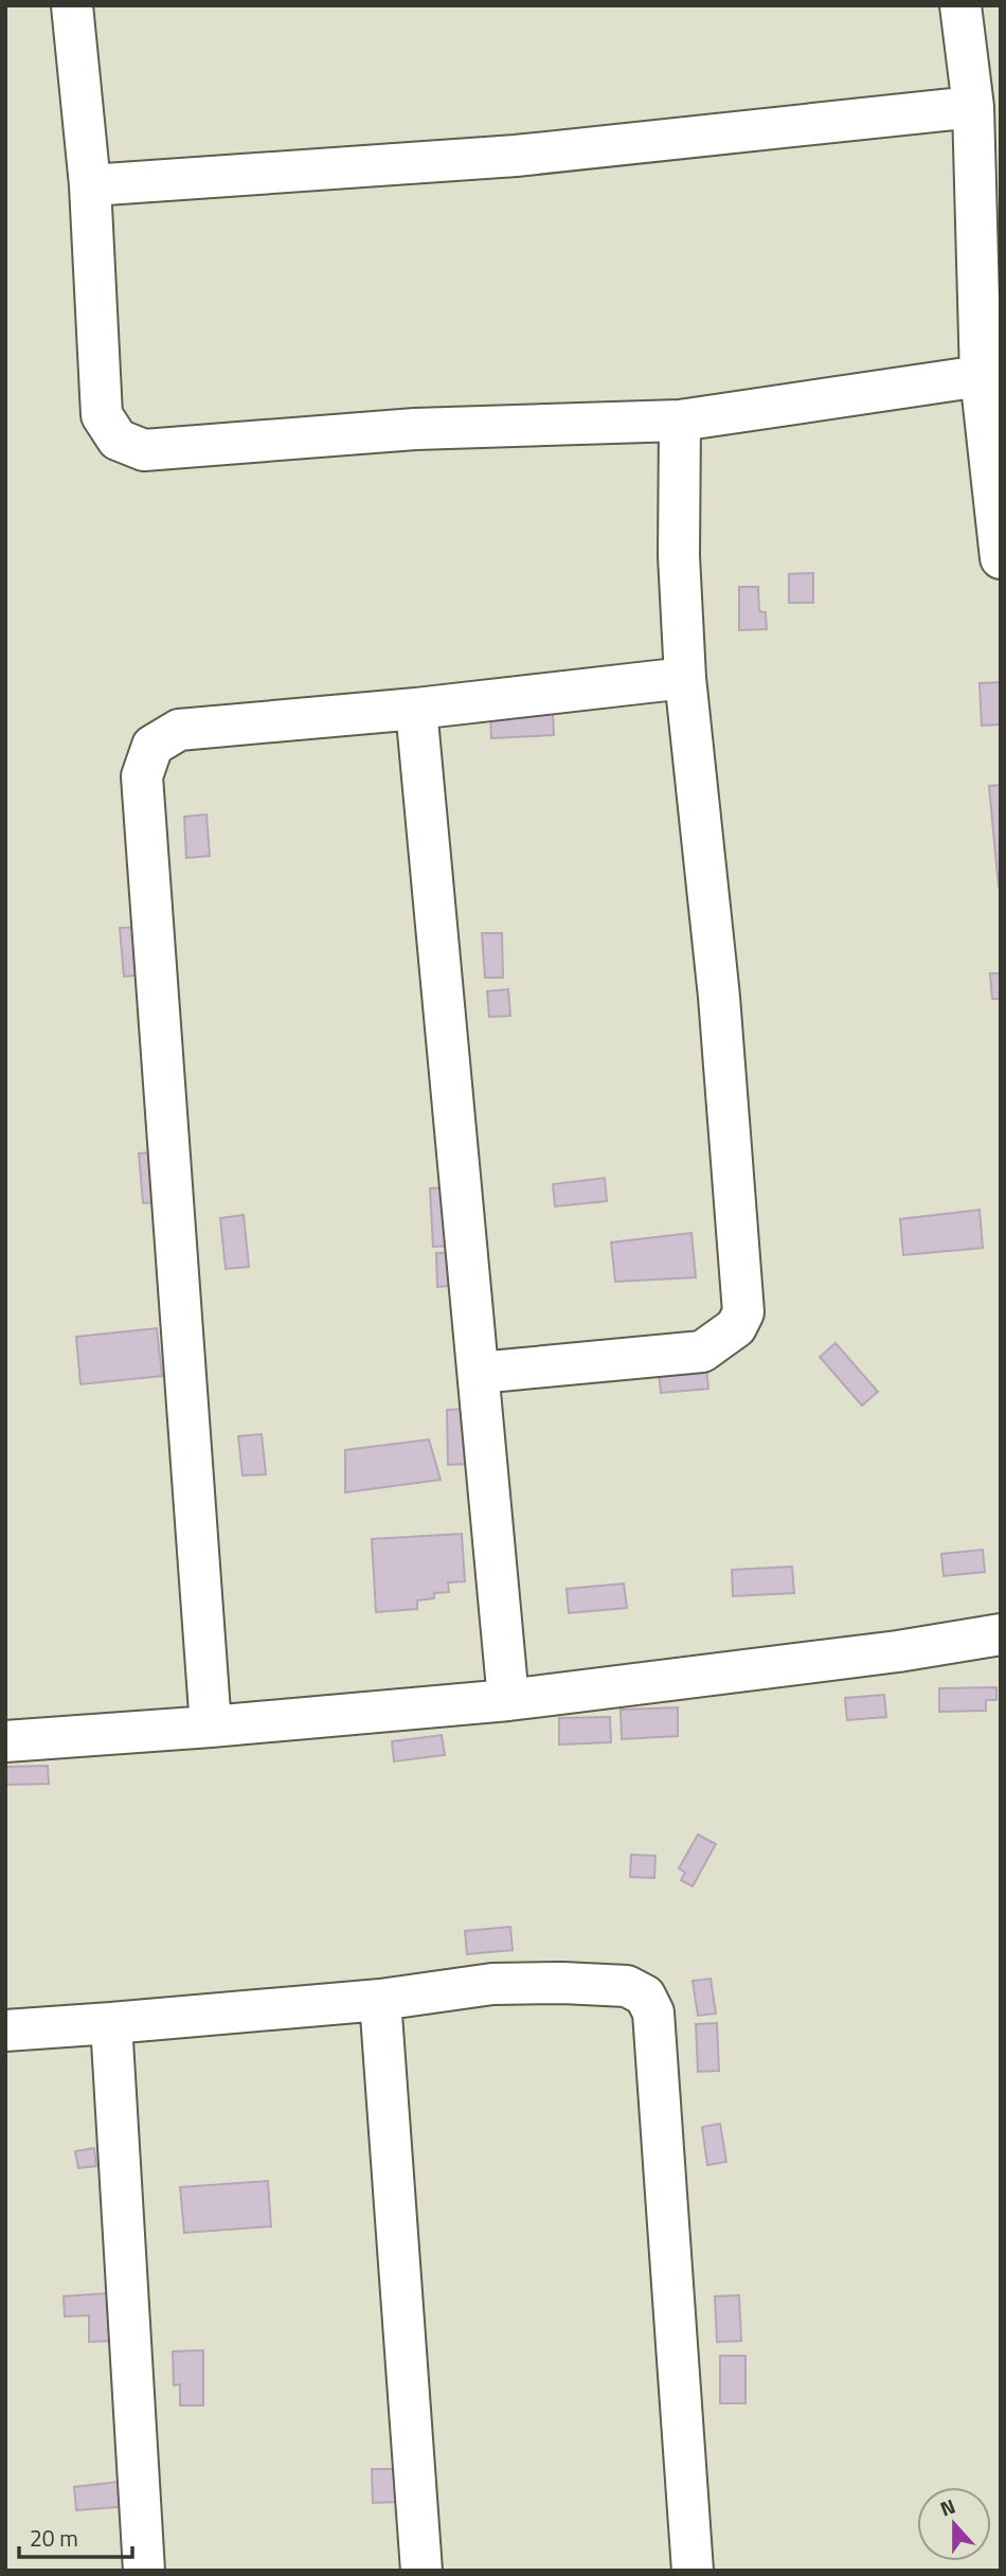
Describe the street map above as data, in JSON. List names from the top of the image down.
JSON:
{
  "scale_bar": "20 m",
  "north": "top"
}
